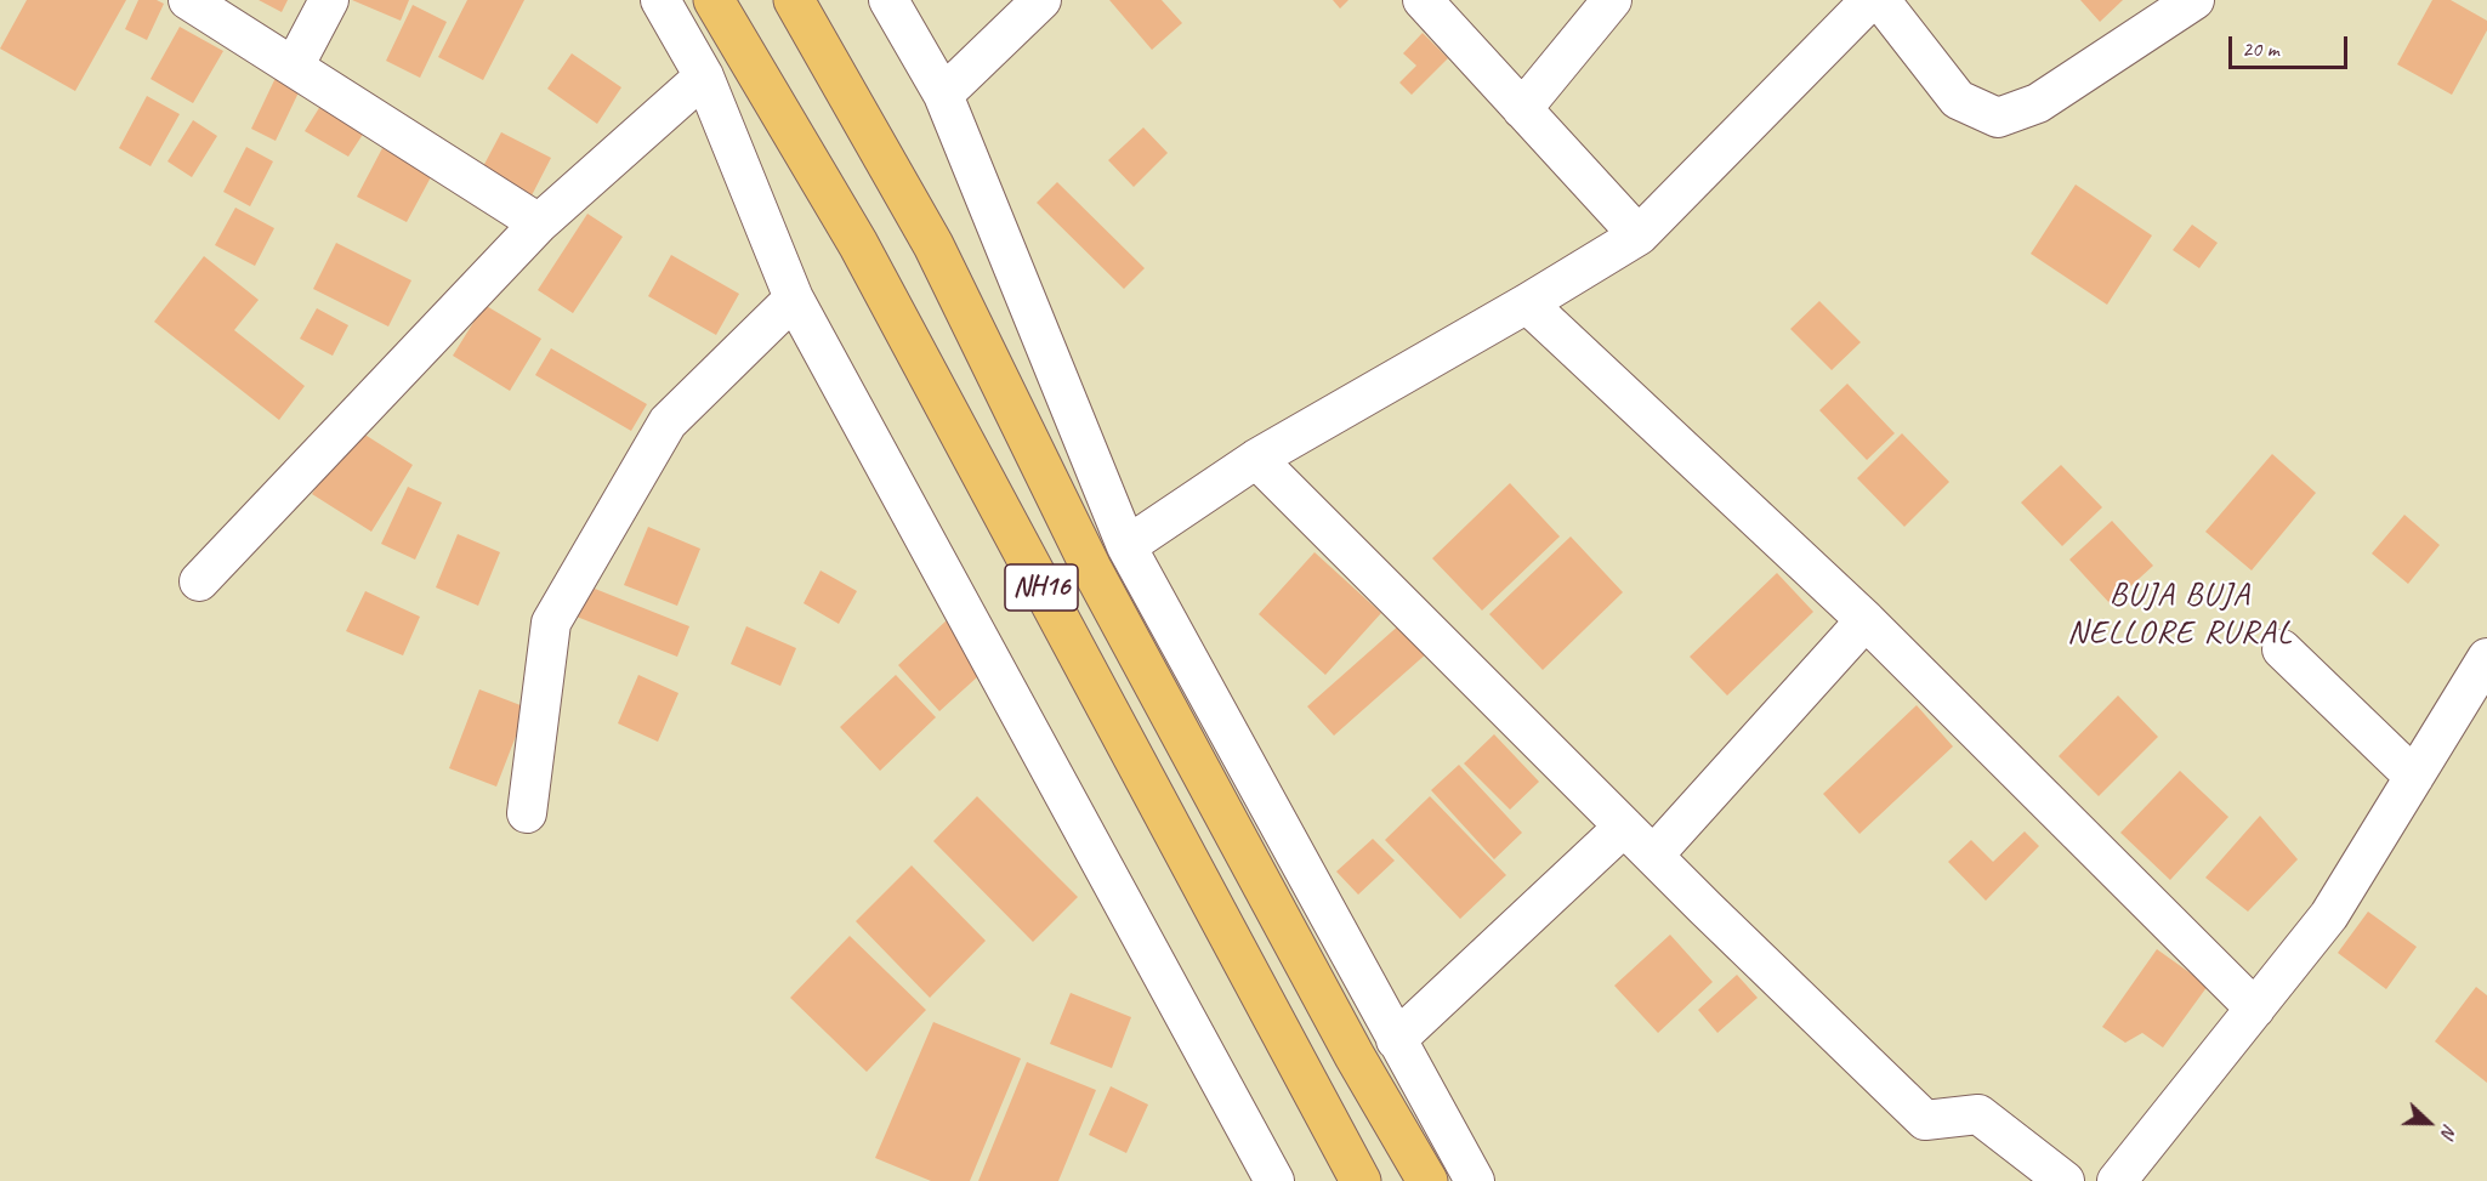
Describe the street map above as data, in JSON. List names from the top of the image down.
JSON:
{
  "streets": {
    "highway": ["NH16"]
  },
  "districts": ["BUJA BUJA NELLORE RURAL"],
  "scale_bar": "20 m",
  "north": "right"
}
